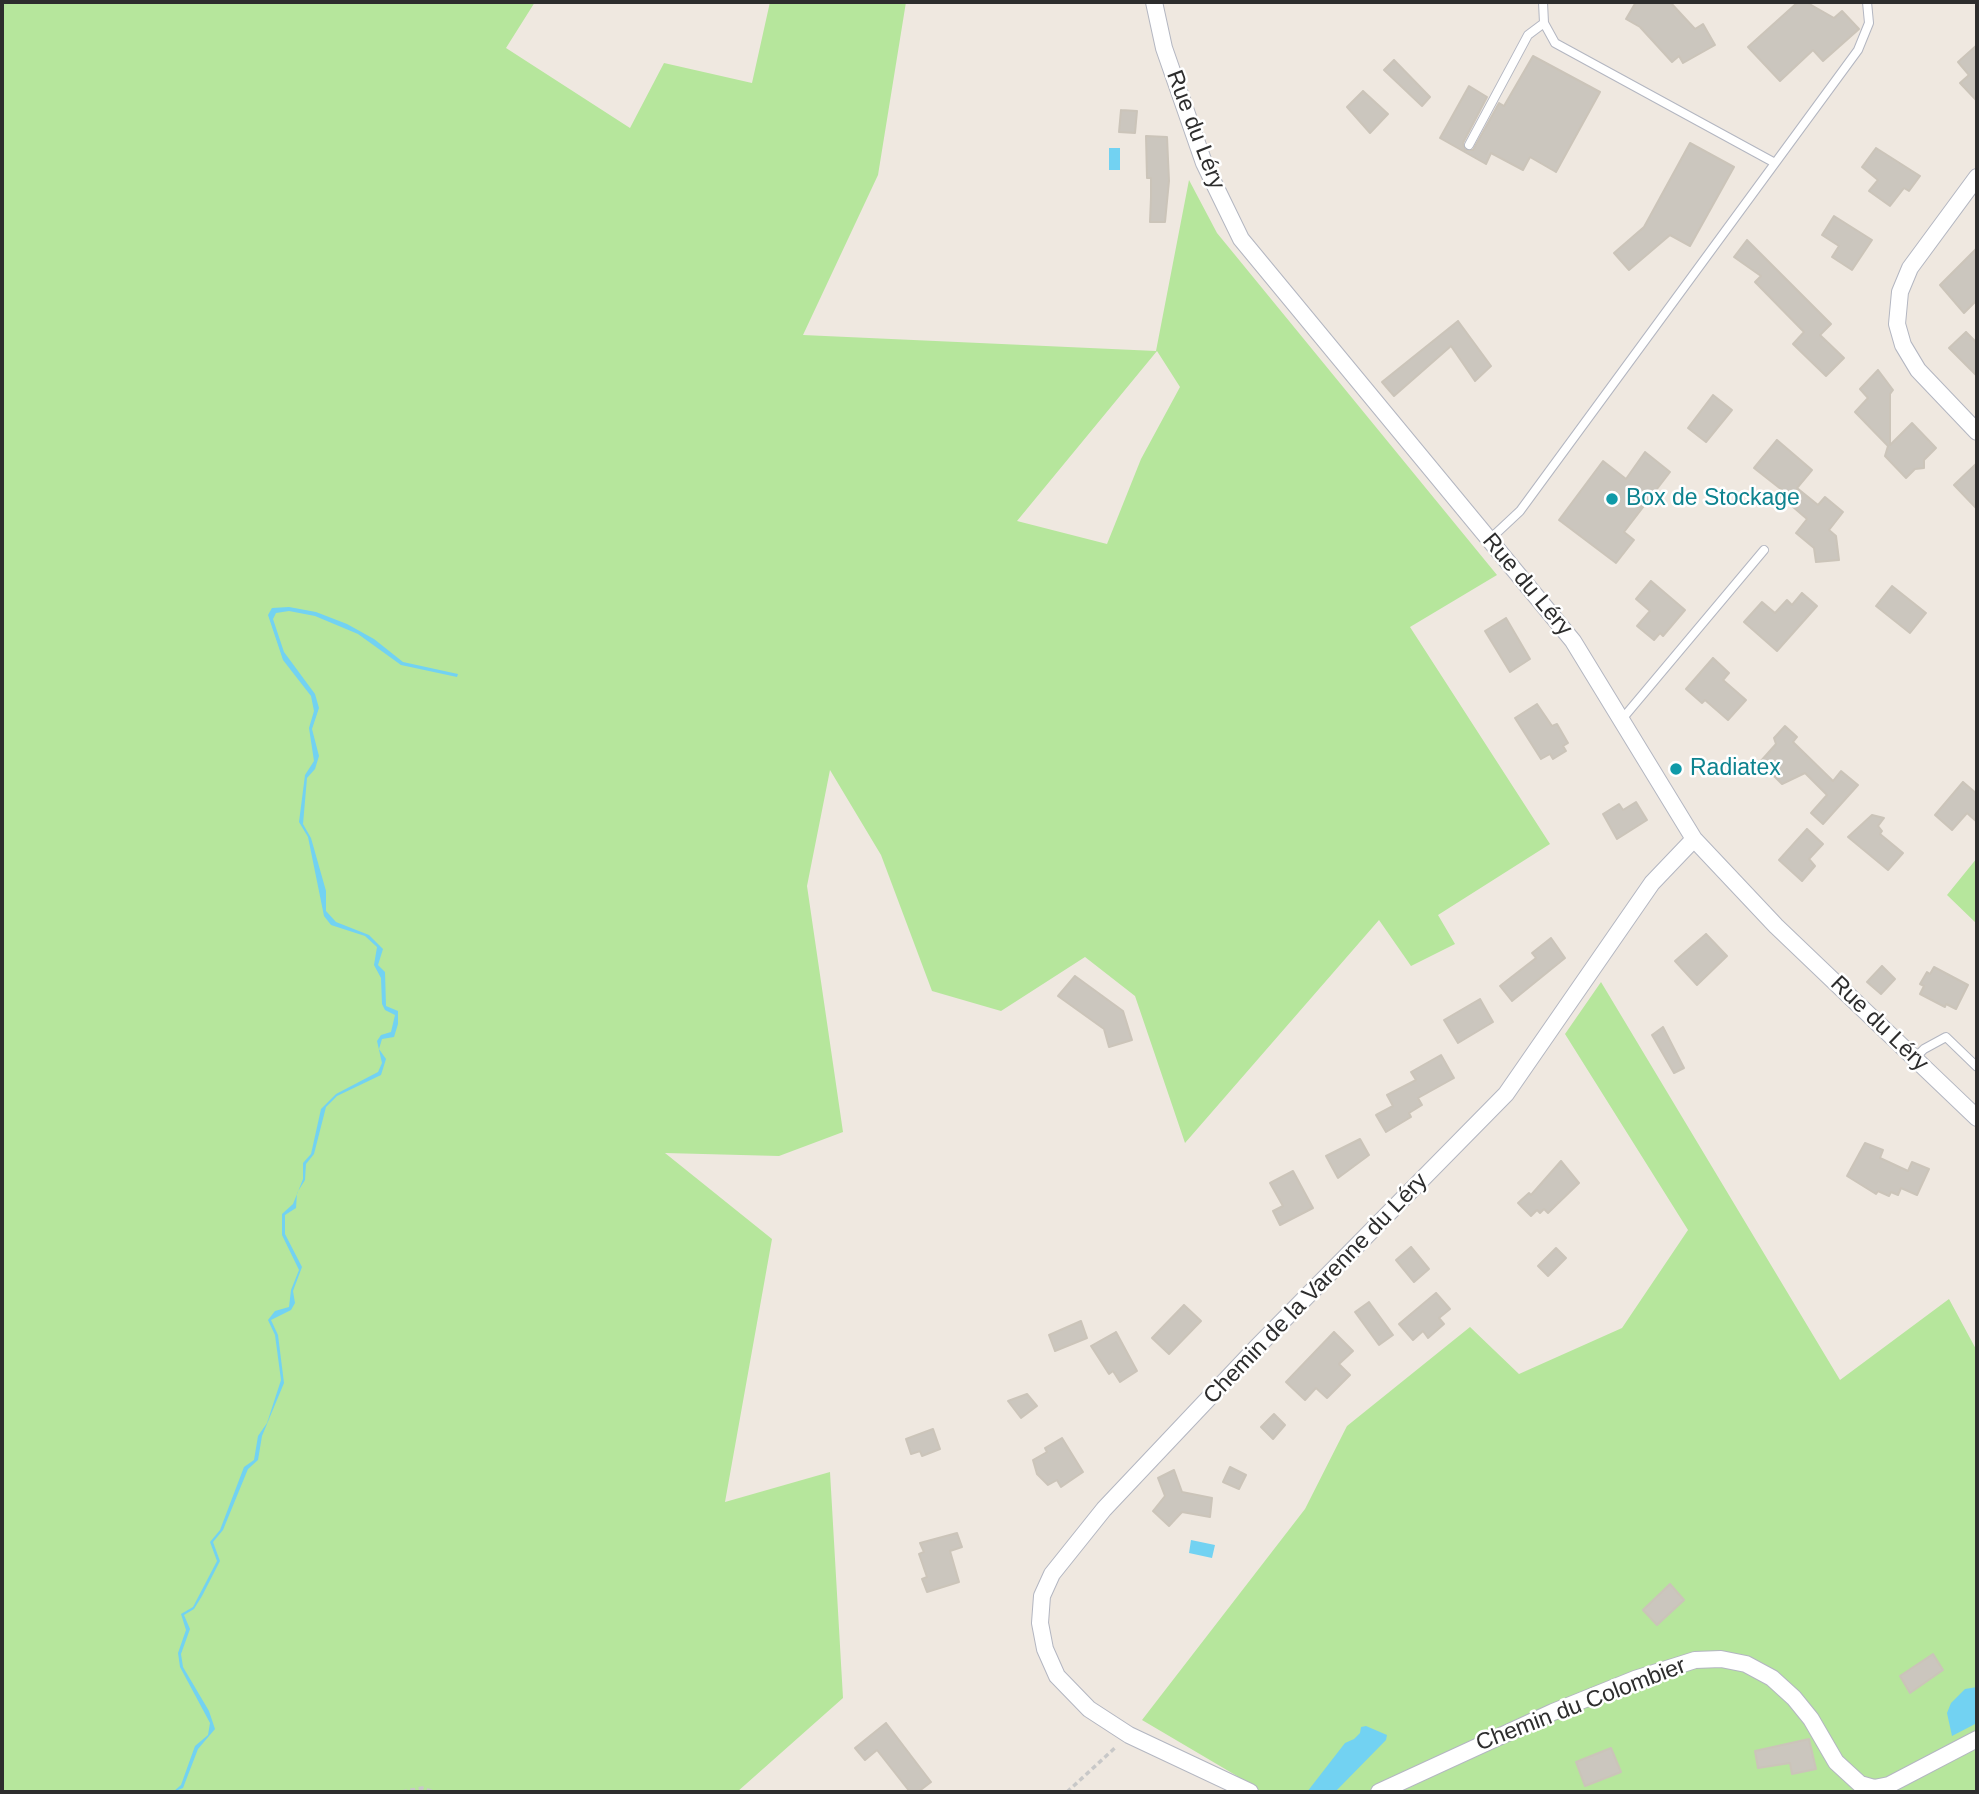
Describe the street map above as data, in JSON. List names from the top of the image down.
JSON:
{
  "streets": {
    "street": ["Rue du Léry", "Chemin de la Varenne du Léry", "Chemin du Colombier"]
  },
  "crossings": [
    ["Rue du Léry", "Chemin de la Varenne du Léry"]
  ],
  "places": ["Box de Stockage", "Radiatex"]
}
